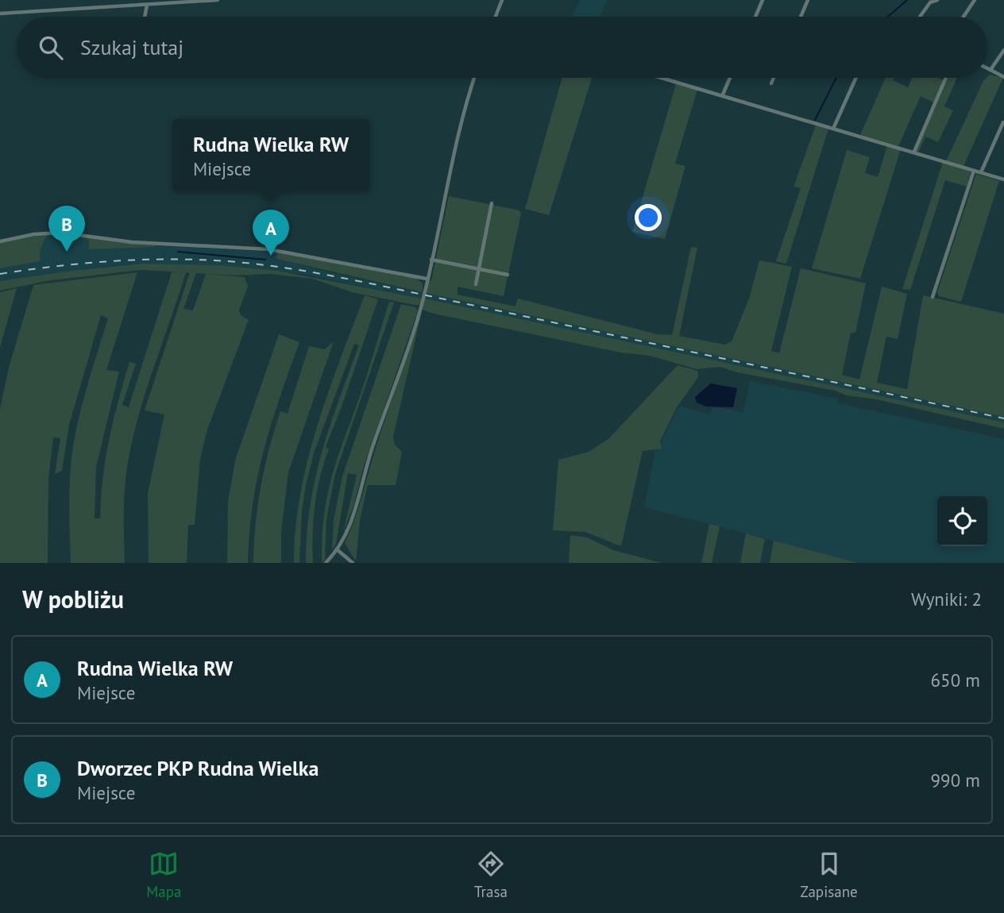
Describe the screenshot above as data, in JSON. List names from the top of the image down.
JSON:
{
  "page": {
    "search": "Szukaj tutaj",
    "popup": ["Rudna Wielka RW", "Miejsce"],
    "pins": ["B", "A"],
    "heading": ["W pobliżu", "Wyniki: 2"],
    "list": [
      {
        "mark": "A",
        "name": "Rudna Wielka RW",
        "note": "Miejsce",
        "value": "650 m"
      },
      {
        "mark": "B",
        "name": "Dworzec PKP Rudna Wielka",
        "note": "Miejsce",
        "value": "990 m"
      }
    ],
    "nav": ["Mapa", "Trasa", "Zapisane"]
  }
}
